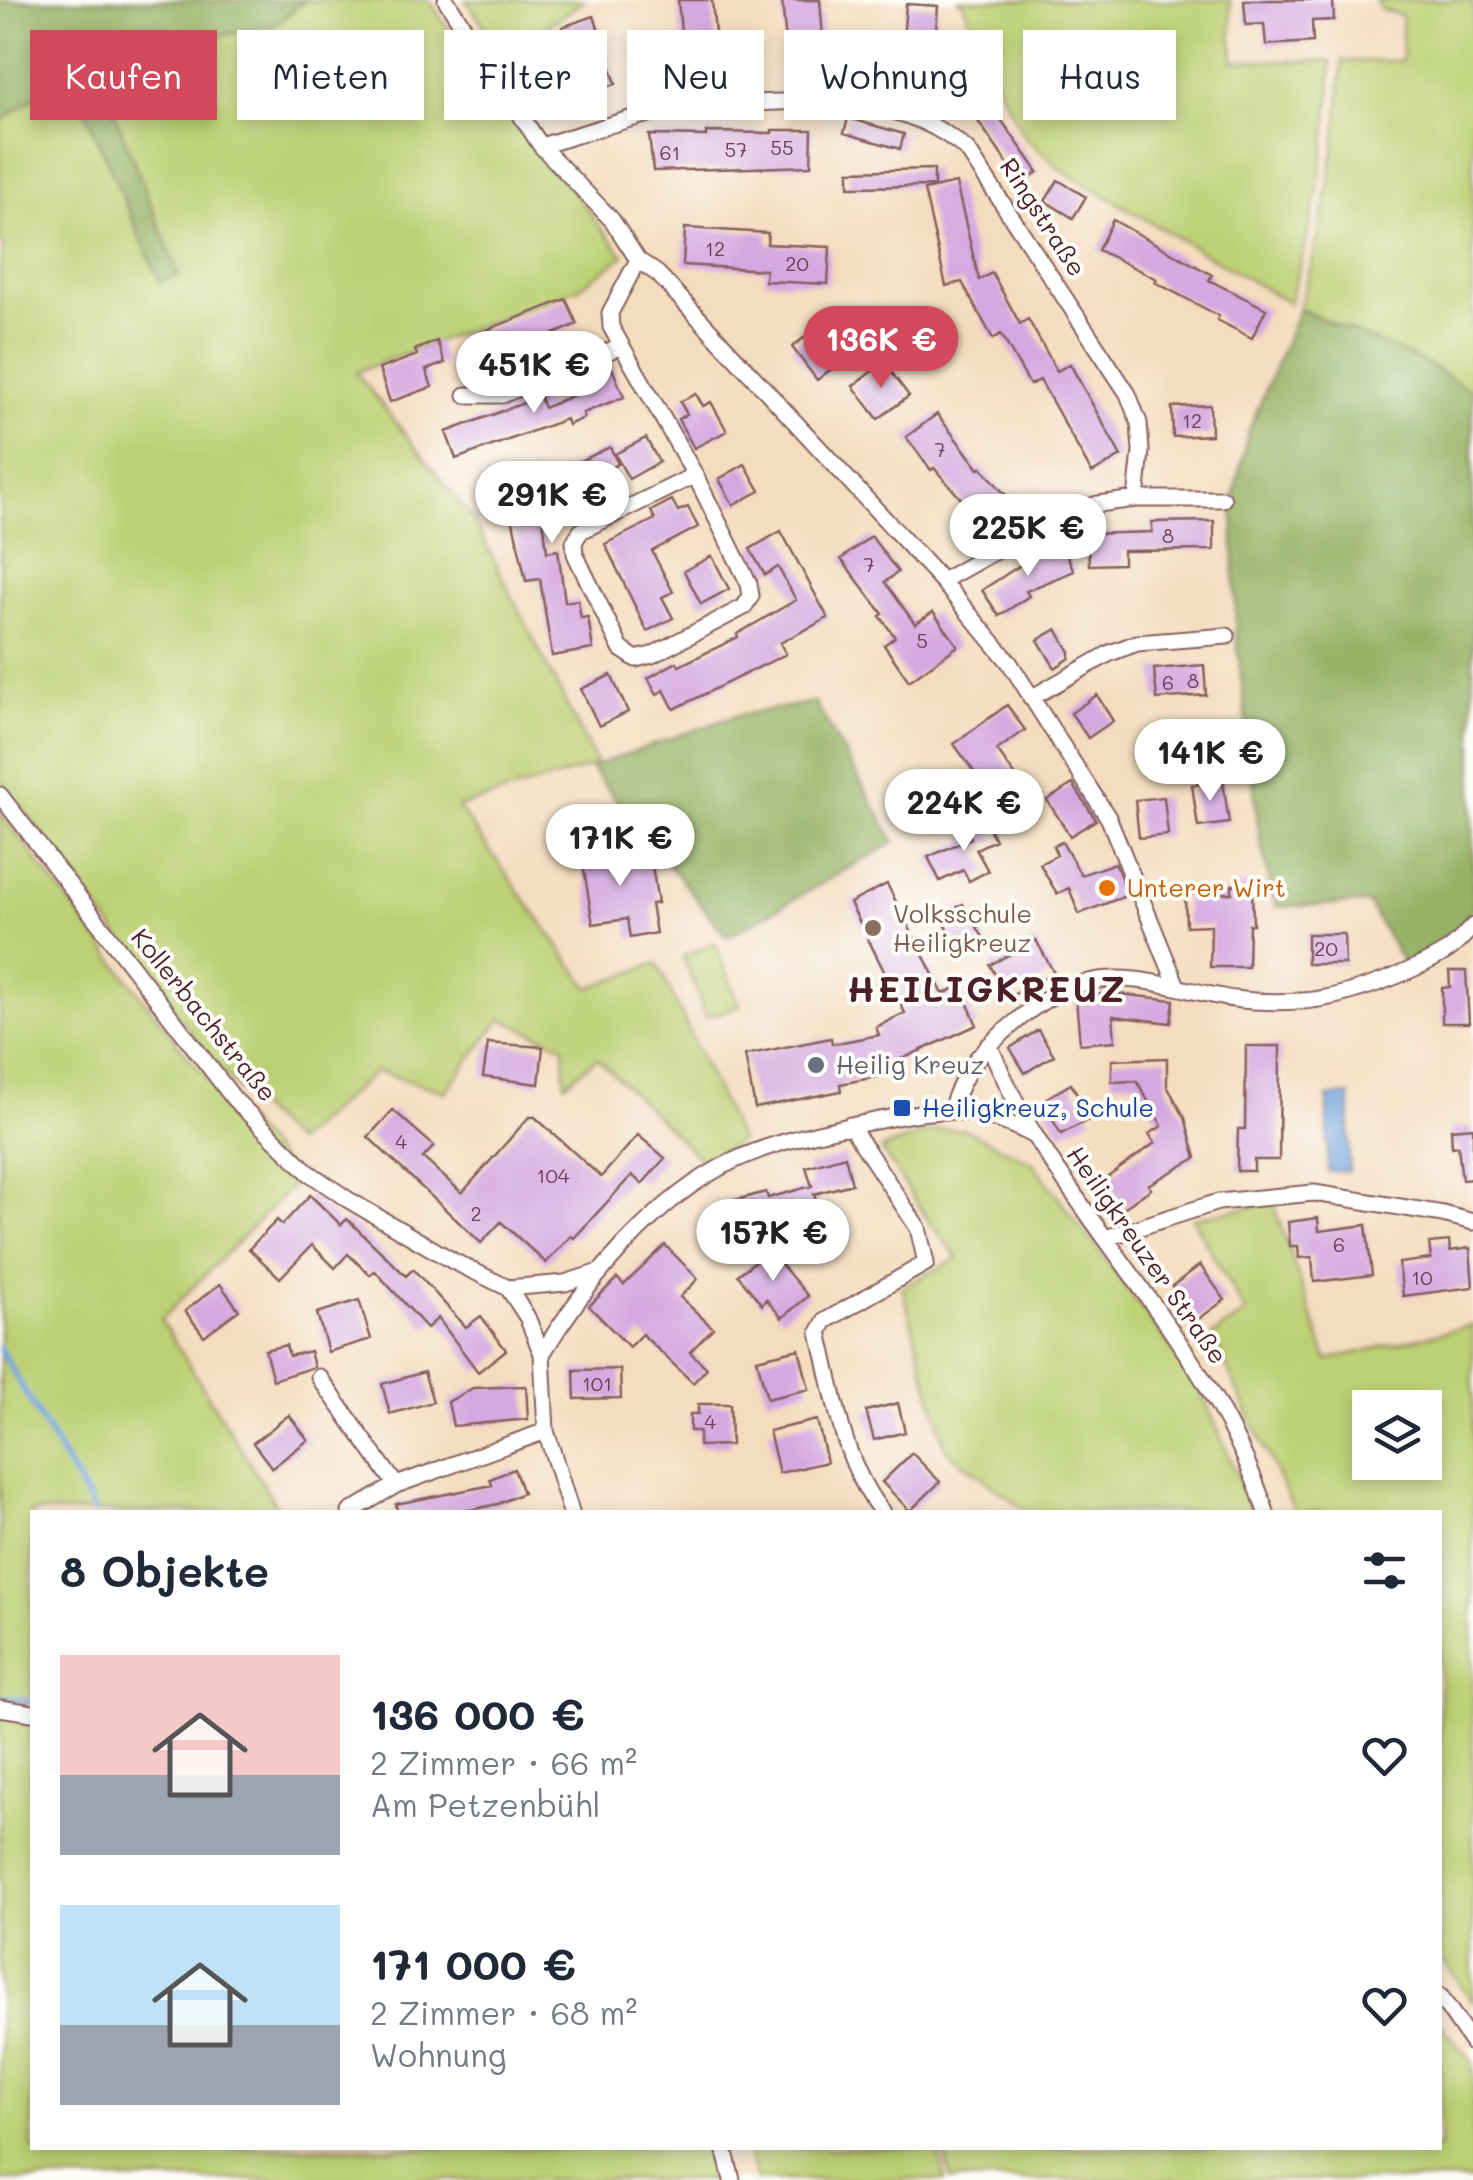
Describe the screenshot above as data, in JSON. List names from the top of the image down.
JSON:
{
  "streets": {
    "street": ["Ringstraße", "Kollerbachstraße", "Heiligkreuzer Straße"]
  },
  "crossings": [
    ["Kollerbachstraße", "Heiligkreuzer Straße"]
  ],
  "districts": ["HEILIGKREUZ"],
  "places": {
    "other": ["Unterer Wirt", "Volksschule Heiligkreuz", "Heilig Kreuz"],
    "transit": ["Heiligkreuz, Schule"]
  },
  "house_numbers": [
    "55",
    "57",
    "61",
    "12",
    "20",
    "12",
    "7",
    "8",
    "7",
    "5",
    "8",
    "6",
    "20",
    "4",
    "104",
    "2",
    "6",
    "10",
    "101",
    "4"
  ],
  "page": {
    "chip": [
      "Kaufen",
      "Mieten",
      "Filter",
      "Neu",
      "Wohnung",
      "Haus"
    ],
    "price": [
      "136K €",
      "451K €",
      "291K €",
      "225K €",
      "141K €",
      "224K €",
      "171K €",
      "157K €"
    ],
    "heading": "8 Objekte",
    "list": [
      {
        "name": "136 000 €",
        "note": "2 Zimmer · 66 m² · Am Petzenbühl"
      },
      {
        "name": "171 000 €",
        "note": "2 Zimmer · 68 m² · Wohnung"
      }
    ]
  }
}
